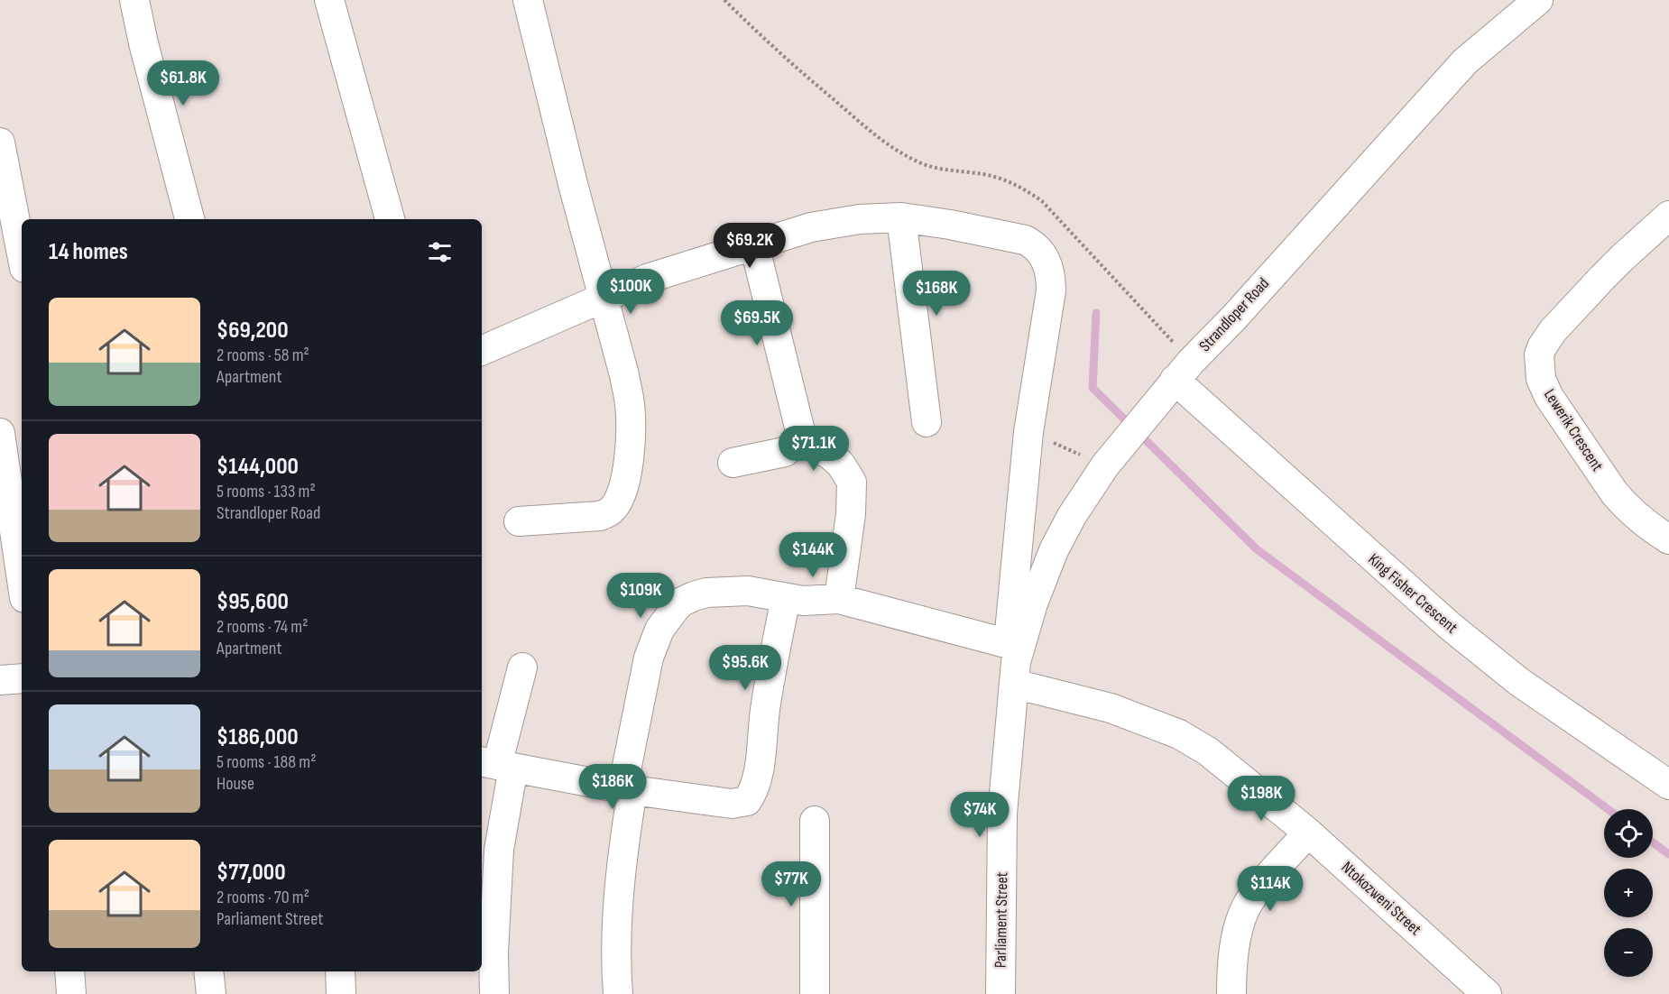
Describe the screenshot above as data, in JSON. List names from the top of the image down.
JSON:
{
  "streets": {
    "street": [
      "Strandloper Road",
      "Lewerik Crescent",
      "King Fisher Crescent",
      "Ntokozweni Street",
      "Parliament Street"
    ]
  },
  "crossings": [
    ["Strandloper Road", "King Fisher Crescent"],
    ["Strandloper Road", "Ntokozweni Street"],
    ["Strandloper Road", "Parliament Street"],
    ["Ntokozweni Street", "Parliament Street"]
  ],
  "page": {
    "price": [
      "$61.8K",
      "$69.2K",
      "$100K",
      "$168K",
      "$69.5K",
      "$71.1K",
      "$144K",
      "$109K",
      "$95.6K",
      "$186K",
      "$198K",
      "$74K",
      "$77K",
      "$114K"
    ],
    "heading": "14 homes",
    "list": [
      {
        "name": "$69,200",
        "note": "2 rooms · 58 m² · Apartment"
      },
      {
        "name": "$144,000",
        "note": "5 rooms · 133 m² · Strandloper Road"
      },
      {
        "name": "$95,600",
        "note": "2 rooms · 74 m² · Apartment"
      },
      {
        "name": "$186,000",
        "note": "5 rooms · 188 m² · House"
      },
      {
        "name": "$77,000",
        "note": "2 rooms · 70 m² · Parliament Street"
      }
    ],
    "map_buttons": ["+", "−"]
  }
}
